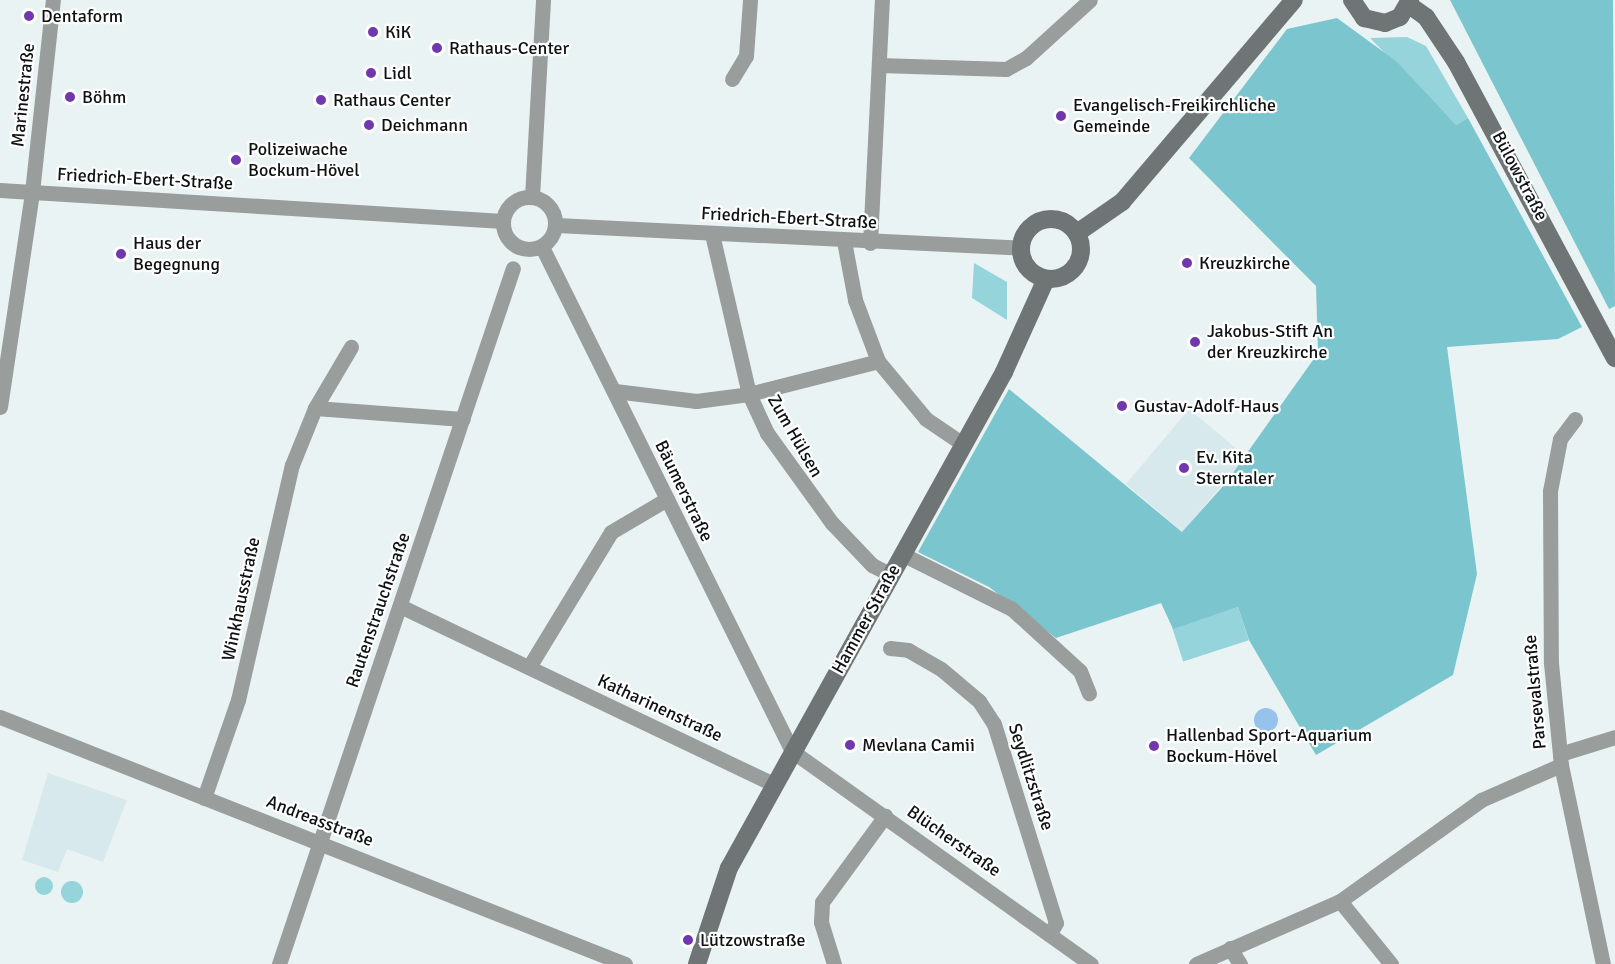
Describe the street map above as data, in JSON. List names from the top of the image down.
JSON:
{
  "streets": {
    "main road": ["Bülowstraße", "Hammer Straße"],
    "street": [
      "Marinestraße",
      "Friedrich-Ebert-Straße",
      "Zum Hülsen",
      "Bäumerstraße",
      "Winkhausstraße",
      "Rautenstrauchstraße",
      "Parsevalstraße",
      "Katharinenstraße",
      "Seydlitzstraße",
      "Andreasstraße",
      "Blücherstraße"
    ]
  },
  "crossings": [
    ["Marinestraße", "Friedrich-Ebert-Straße"],
    ["Friedrich-Ebert-Straße", "Zum Hülsen"],
    ["Friedrich-Ebert-Straße", "Bäumerstraße"],
    ["Friedrich-Ebert-Straße", "Hammer Straße"],
    ["Zum Hülsen", "Hammer Straße"],
    ["Bäumerstraße", "Hammer Straße"],
    ["Bäumerstraße", "Blücherstraße"],
    ["Winkhausstraße", "Andreasstraße"],
    ["Rautenstrauchstraße", "Katharinenstraße"],
    ["Rautenstrauchstraße", "Andreasstraße"],
    ["Hammer Straße", "Katharinenstraße"],
    ["Hammer Straße", "Blücherstraße"],
    ["Seydlitzstraße", "Blücherstraße"]
  ],
  "places": [
    "Dentaform",
    "KiK",
    "Rathaus-Center",
    "Lidl",
    "Böhm",
    "Rathaus Center",
    "Evangelisch-Freikirchliche Gemeinde",
    "Deichmann",
    "Polizeiwache Bockum-Hövel",
    "Haus der Begegnung",
    "Kreuzkirche",
    "Jakobus-Stift An der Kreuzkirche",
    "Gustav-Adolf-Haus",
    "Ev. Kita Sterntaler",
    "Mevlana Camii",
    "Hallenbad Sport-Aquarium Bockum-Hövel",
    "Lützowstraße"
  ]
}
